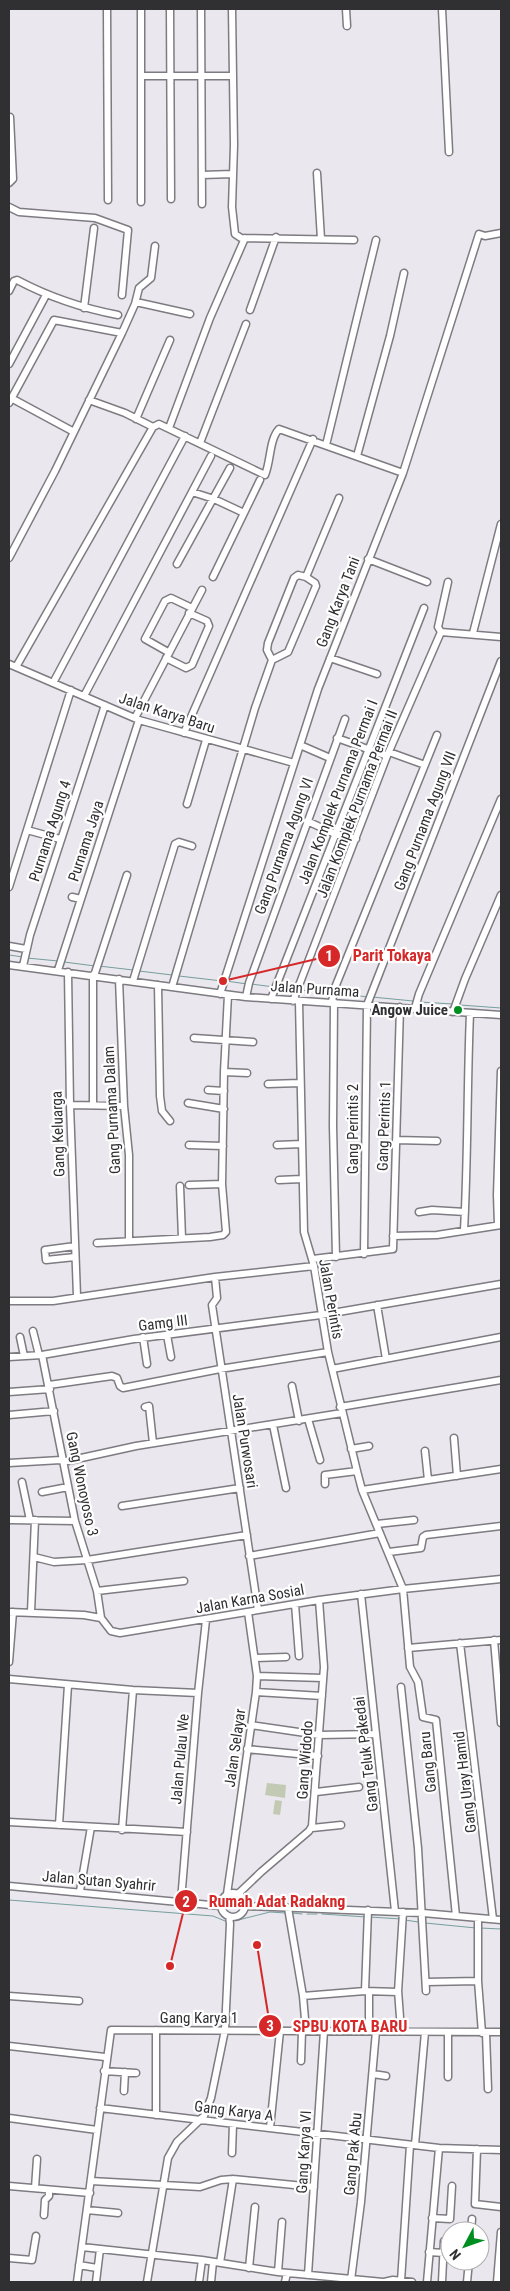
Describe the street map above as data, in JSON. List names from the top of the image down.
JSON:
{
  "streets": {
    "street": [
      "Gang Karya Tani",
      "Jalan Karya Baru",
      "Jalan Komplek Purnama Permai I",
      "Jalan Komplek Purnama Permai II",
      "Gang Purnama Agung VII",
      "Purnama Agung 4",
      "Purnama Jaya",
      "Gang Purnama Agung VI",
      "Jalan Purnama",
      "Gang Purnama Dalam",
      "Gang Perintis 1",
      "Gang Perintis 2",
      "Gang Keluarga",
      "Jalan Perintis",
      "Gamg III",
      "Jalan Purwosari",
      "Gang Wonoyoso 3",
      "Jalan Karna Sosial",
      "Jalan Selayar",
      "Gang Teluk Pakedai",
      "Jalan Pulau We",
      "Gang Widodo",
      "Gang Baru",
      "Gang Uray Hamid",
      "Jalan Sutan Syahrir",
      "Gang Karya 1",
      "Gang Karya A",
      "Gang Karya VI",
      "Gang Pak Abu"
    ]
  },
  "crossings": [
    ["Gang Karya Tani", "Jalan Karya Baru"],
    ["Gang Karya Tani", "Jalan Purnama"],
    ["Jalan Karya Baru", "Purnama Agung 4"],
    ["Jalan Karya Baru", "Purnama Jaya"],
    ["Jalan Komplek Purnama Permai I", "Jalan Purnama"],
    ["Jalan Komplek Purnama Permai II", "Jalan Purnama"],
    ["Jalan Komplek Purnama Permai II", "Jalan Perintis"],
    ["Gang Purnama Agung VII", "Jalan Purnama"],
    ["Gang Purnama Agung VII", "Gang Perintis 2"],
    ["Purnama Agung 4", "Jalan Purnama"],
    ["Purnama Jaya", "Jalan Purnama"],
    ["Gang Purnama Agung VI", "Jalan Purnama"],
    ["Jalan Purnama", "Gang Purnama Dalam"],
    ["Jalan Purnama", "Gang Perintis 1"],
    ["Jalan Purnama", "Gang Perintis 2"],
    ["Jalan Purnama", "Gang Keluarga"],
    ["Jalan Purnama", "Jalan Perintis"],
    ["Gang Perintis 1", "Gang Perintis 2"],
    ["Jalan Perintis", "Gamg III"],
    ["Jalan Perintis", "Jalan Karna Sosial"],
    ["Jalan Perintis", "Gang Baru"],
    ["Gamg III", "Jalan Purwosari"],
    ["Gamg III", "Gang Wonoyoso 3"],
    ["Jalan Purwosari", "Jalan Karna Sosial"],
    ["Gang Wonoyoso 3", "Jalan Karna Sosial"],
    ["Jalan Karna Sosial", "Jalan Selayar"],
    ["Jalan Karna Sosial", "Gang Teluk Pakedai"],
    ["Jalan Karna Sosial", "Jalan Pulau We"],
    ["Jalan Karna Sosial", "Gang Widodo"],
    ["Jalan Karna Sosial", "Gang Baru"],
    ["Jalan Selayar", "Jalan Sutan Syahrir"],
    ["Jalan Pulau We", "Jalan Sutan Syahrir"],
    ["Gang Karya 1", "Gang Karya A"],
    ["Gang Karya 1", "Gang Karya VI"],
    ["Gang Karya 1", "Gang Pak Abu"],
    ["Gang Karya A", "Gang Karya VI"],
    ["Gang Karya A", "Gang Pak Abu"]
  ],
  "places": [
    "Parit Tokaya",
    "Angow Juice",
    "SPBU KOTA BARU",
    "Rumah Adat Radakng"
  ],
  "north": "bottom left"
}
